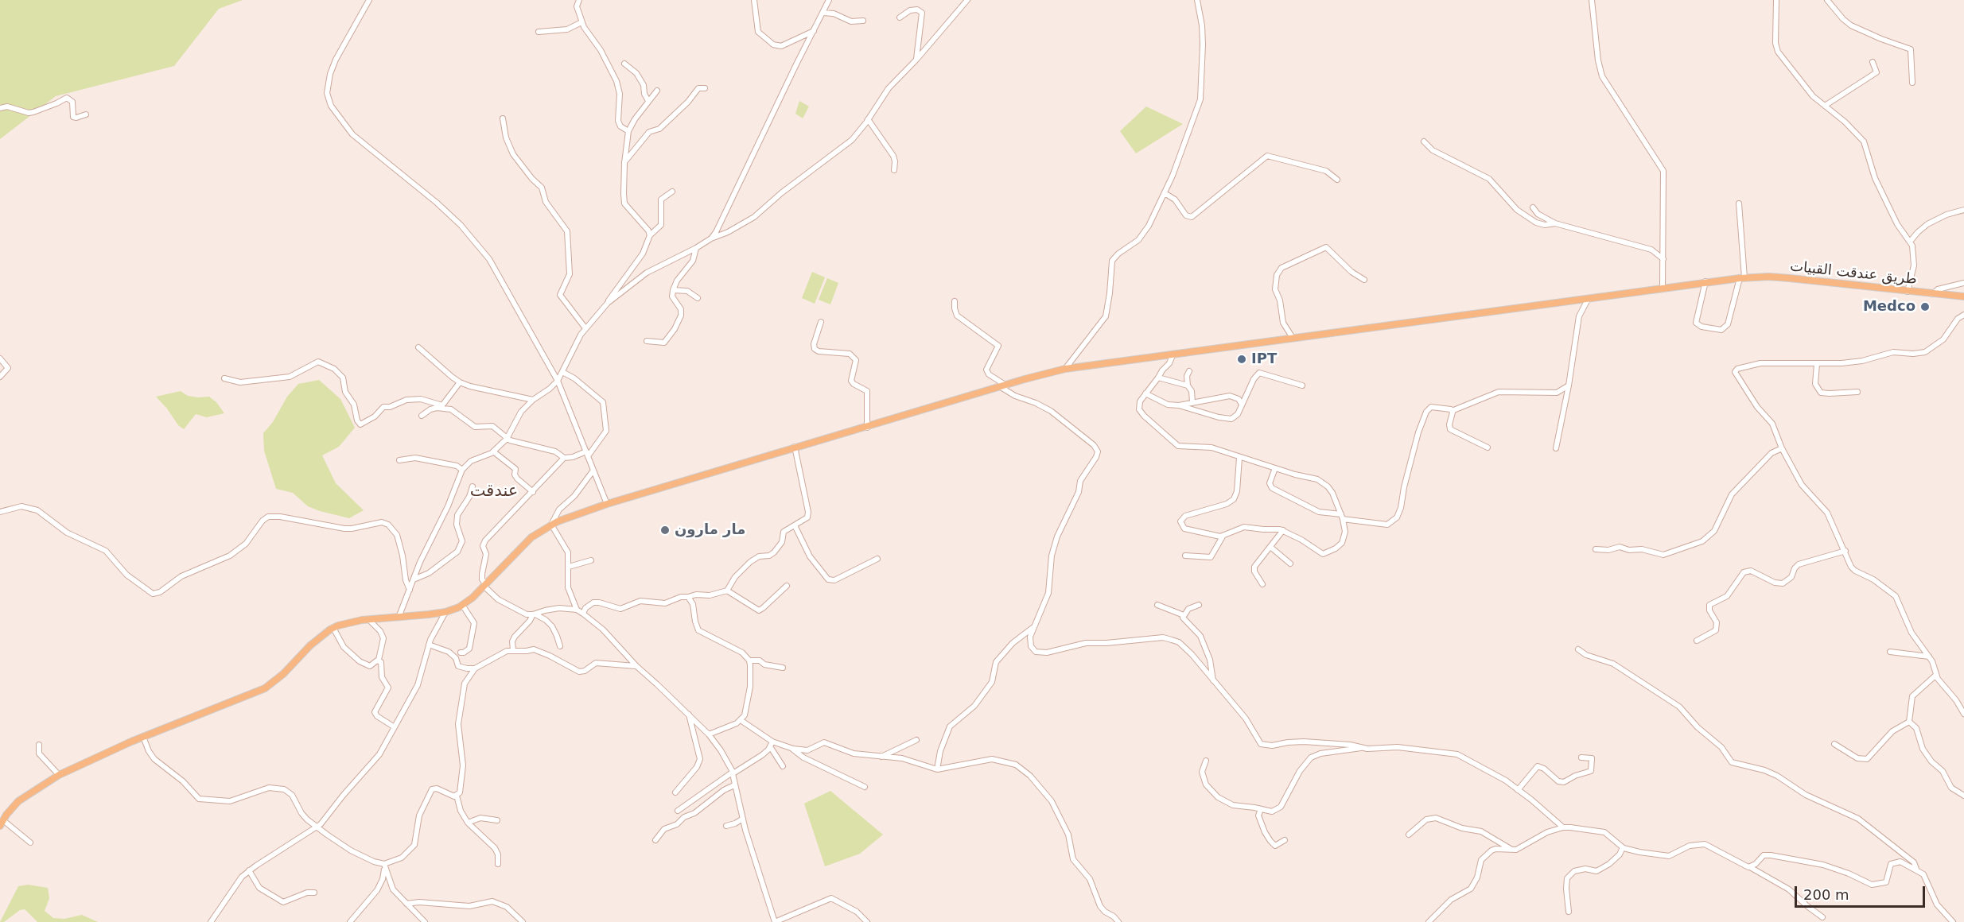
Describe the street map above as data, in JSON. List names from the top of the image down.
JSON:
{
  "streets": {
    "main road": ["طريق عندقت القبيات"]
  },
  "districts": ["عندقت"],
  "places": ["Medco", "IPT", "مار مارون"],
  "scale_bar": "200 m"
}
